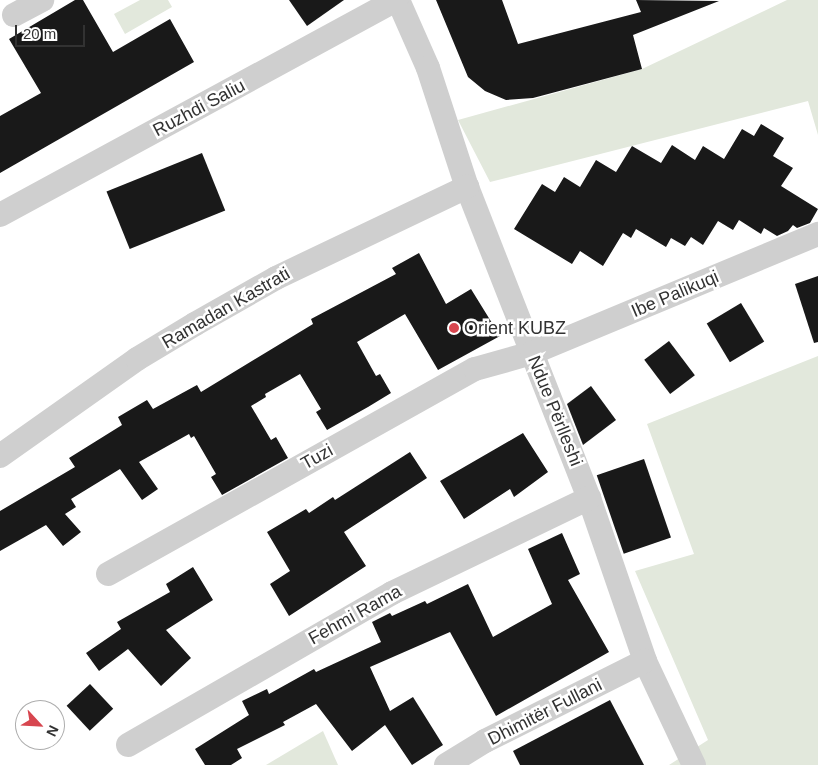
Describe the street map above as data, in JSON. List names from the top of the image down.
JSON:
{
  "streets": {
    "street": [
      "Ruzhdi Saliu",
      "Ibe Palikuqi",
      "Ramadan Kastrati",
      "Ndue Përlleshi",
      "Tuzi",
      "Fehmi Rama",
      "Dhimitër Fullani"
    ]
  },
  "crossings": [
    ["Ruzhdi Saliu", "Ndue Përlleshi"],
    ["Ibe Palikuqi", "Ndue Përlleshi"],
    ["Ibe Palikuqi", "Tuzi"],
    ["Ramadan Kastrati", "Ndue Përlleshi"],
    ["Ndue Përlleshi", "Tuzi"],
    ["Ndue Përlleshi", "Fehmi Rama"],
    ["Ndue Përlleshi", "Dhimitër Fullani"]
  ],
  "places": ["Orient KUBZ"],
  "scale_bar": "20 m",
  "north": "bottom right"
}
